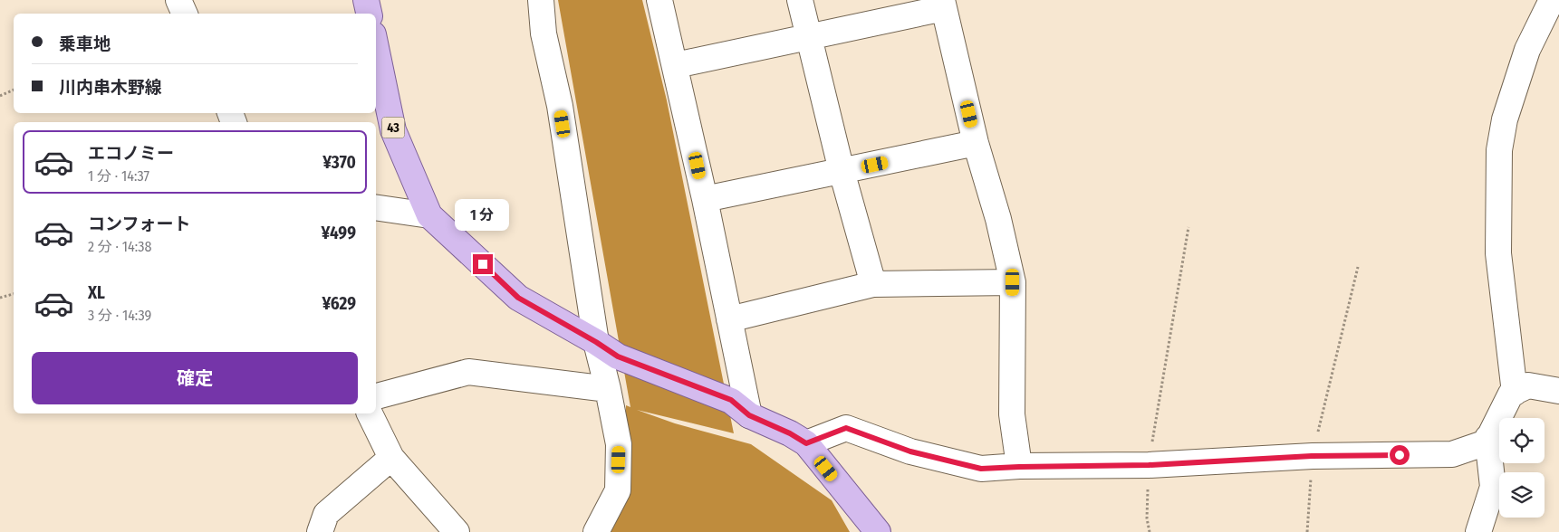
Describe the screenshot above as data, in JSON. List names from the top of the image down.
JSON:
{
  "streets": {
    "main road": ["43"]
  },
  "page": {
    "banner": ["乗車地", "川内串木野線"],
    "list": [
      {
        "name": "エコノミー",
        "note": "1 分 · 14:37",
        "value": "¥370"
      },
      {
        "name": "コンフォート",
        "note": "2 分 · 14:38",
        "value": "¥499"
      },
      {
        "name": "XL",
        "note": "3 分 · 14:39",
        "value": "¥629"
      }
    ],
    "bubble": "1 分",
    "buttons": "確定"
  }
}
